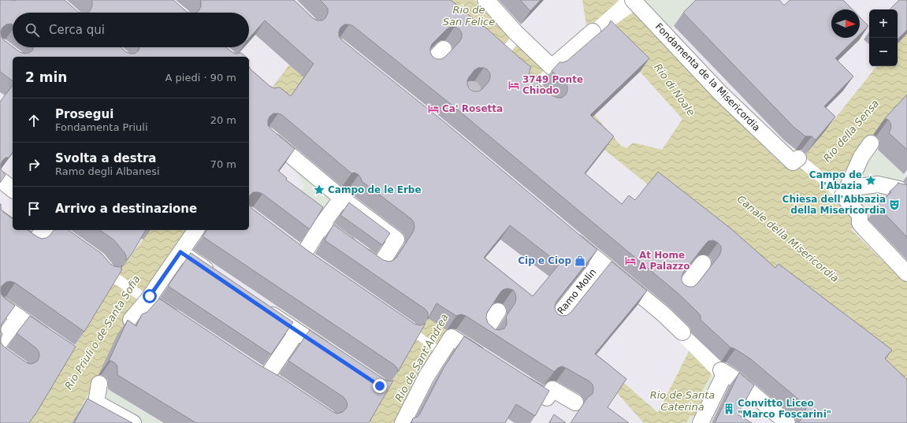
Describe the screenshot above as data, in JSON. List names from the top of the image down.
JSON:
{
  "streets": {
    "street": ["Fondamenta de la Misericordia", "Ramo Molin"]
  },
  "water": [
    "Rio de San Felice",
    "Rio di Noale",
    "Rio della Sensa",
    "Canale della Misericordia",
    "Rio Priuli o de Santa Sofia",
    "Rio de Sant'Andrea",
    "Rio de Santa Caterina"
  ],
  "places": {
    "hotel": ["3749 Ponte Chiodo", "Ca' Rosetta", "At Home A Palazzo"],
    "place": ["Campo de l'Abazia", "Campo de le Erbe"],
    "theatre": ["Chiesa dell'Abbazia della Misericordia"],
    "shop": ["Cip e Ciop"],
    "building": ["Convitto Liceo \"Marco Foscarini\""]
  },
  "north": "right",
  "page": {
    "map_buttons": ["+", "−"],
    "search": "Cerca qui",
    "heading": ["2 min", "A piedi · 90 m"],
    "list": [
      ["Prosegui", "Fondamenta Priuli", "20 m"],
      ["Svolta a destra", "Ramo degli Albanesi", "70 m"],
      "Arrivo a destinazione"
    ]
  }
}
